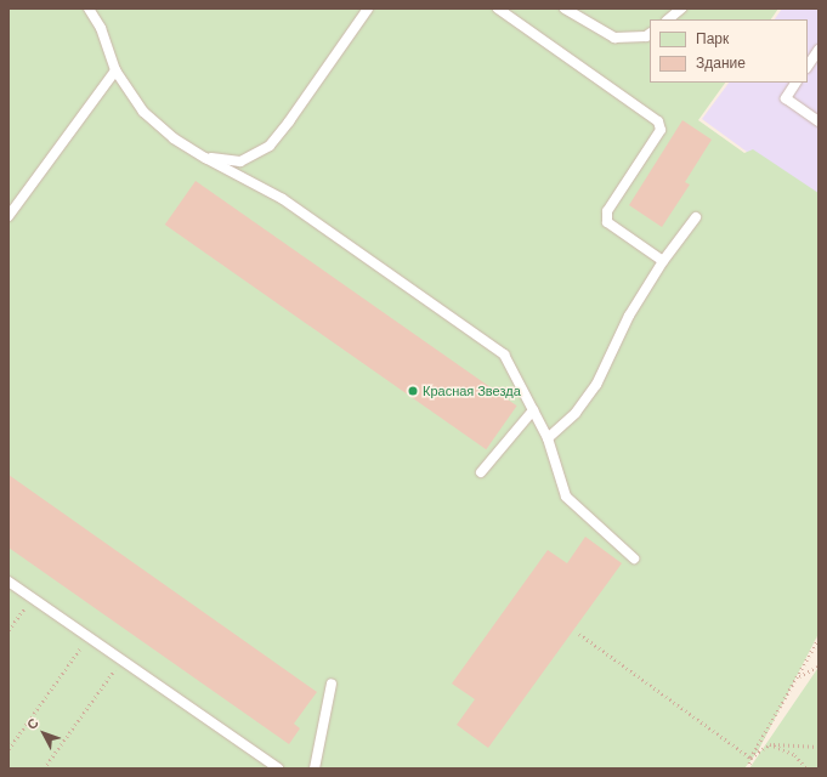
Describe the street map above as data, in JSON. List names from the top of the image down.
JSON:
{
  "places": ["Красная Звезда"],
  "legend": ["Парк", "Здание"],
  "north": "top left"
}
